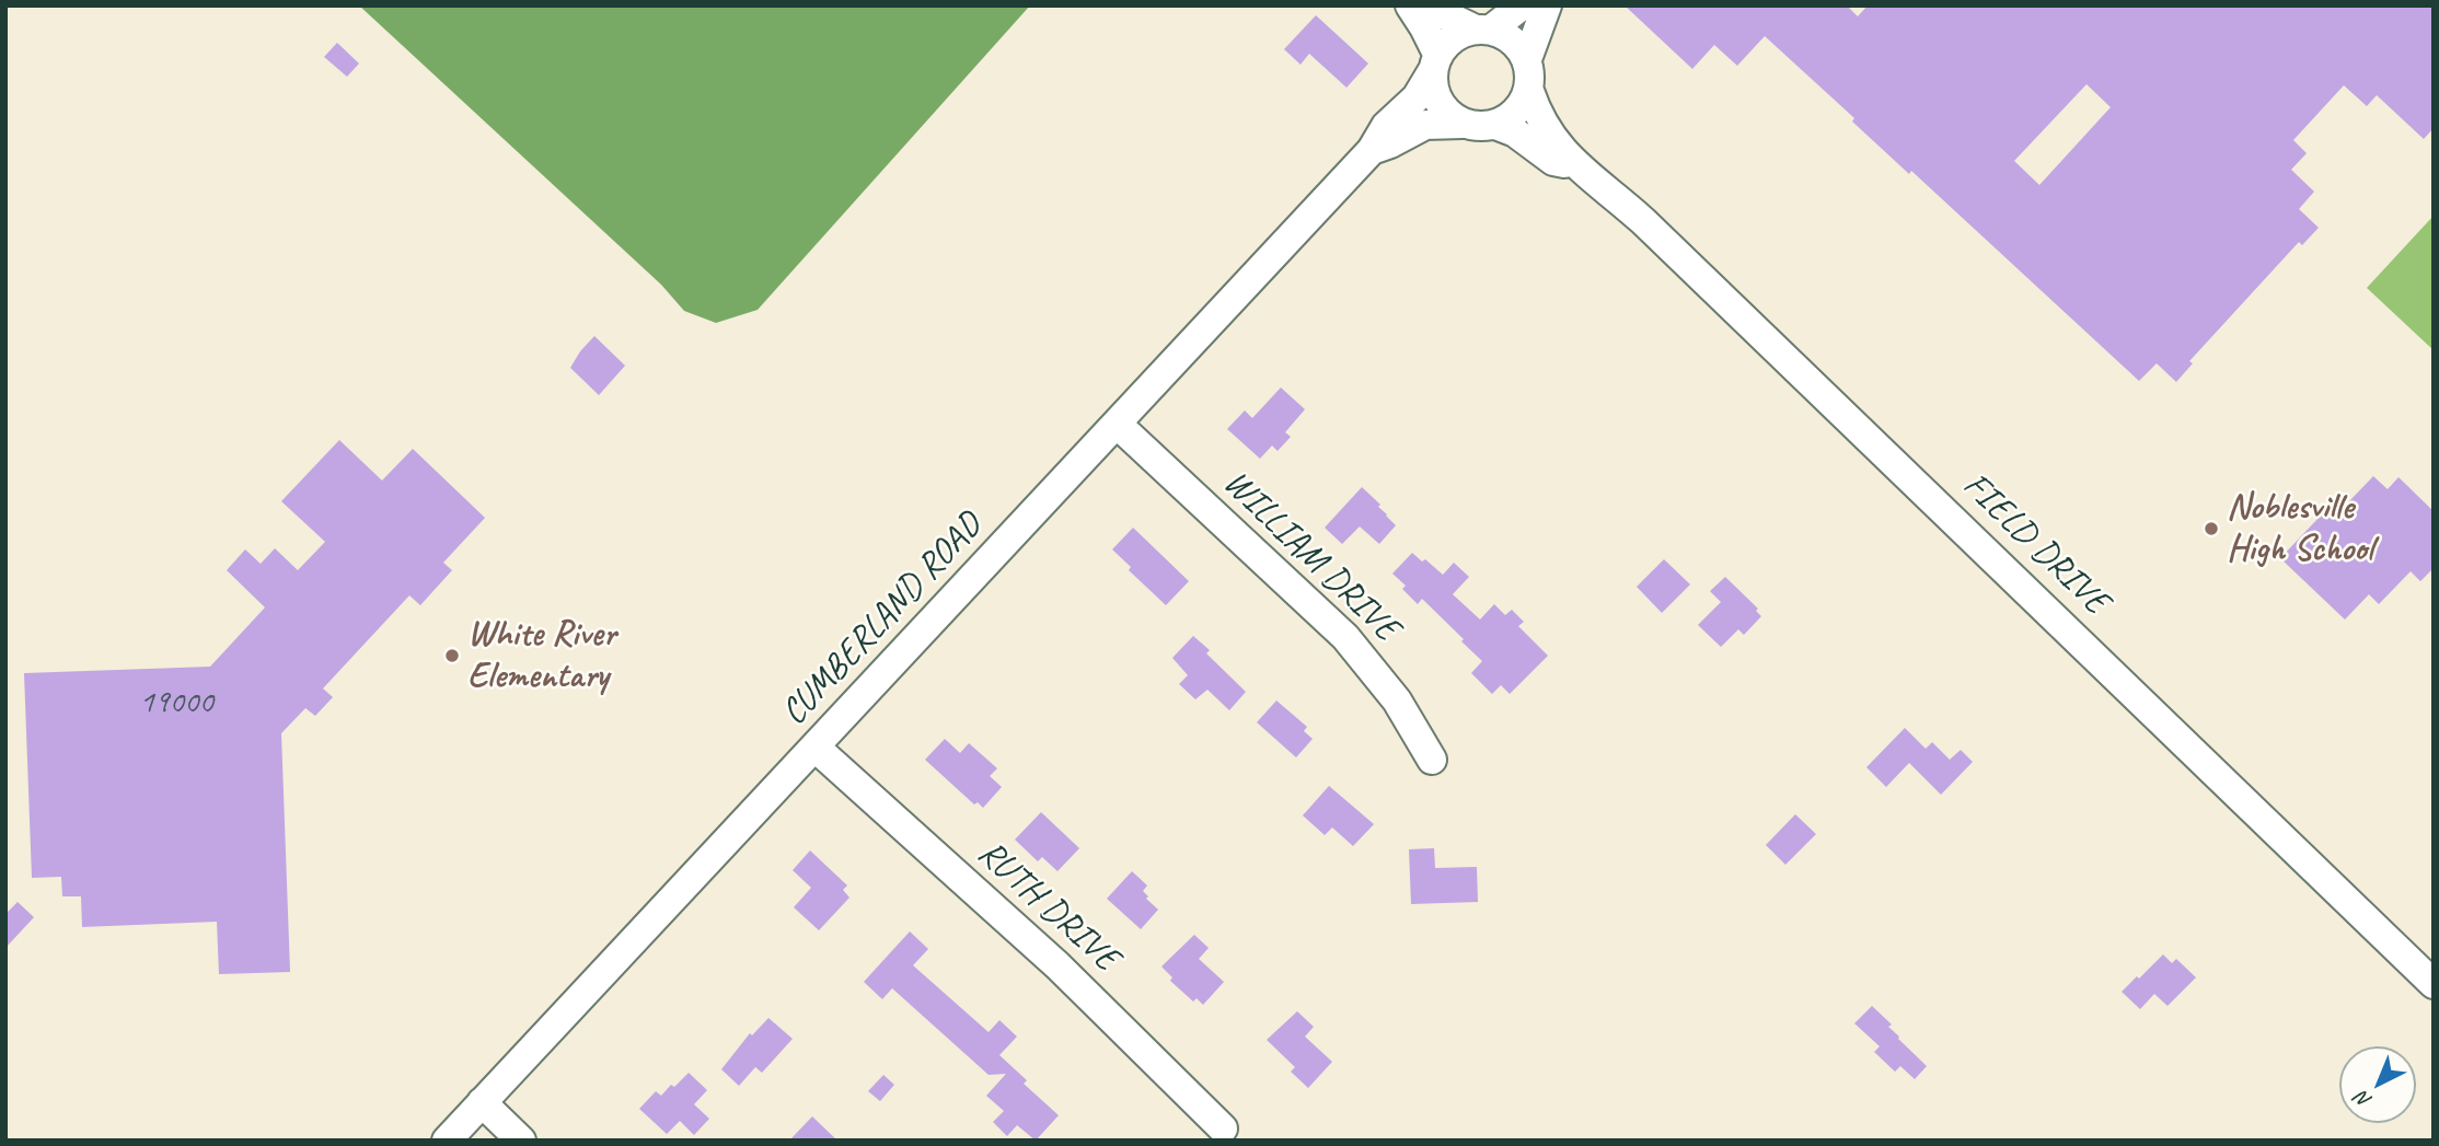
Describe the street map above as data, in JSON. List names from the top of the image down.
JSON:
{
  "streets": {
    "street": [
      "FIELD DRIVE",
      "WILLIAM DRIVE",
      "CUMBERLAND ROAD",
      "RUTH DRIVE"
    ]
  },
  "crossings": [
    ["WILLIAM DRIVE", "CUMBERLAND ROAD"],
    ["CUMBERLAND ROAD", "RUTH DRIVE"]
  ],
  "places": ["Noblesville High School", "White River Elementary"],
  "house_numbers": ["19000"],
  "north": "bottom left"
}
